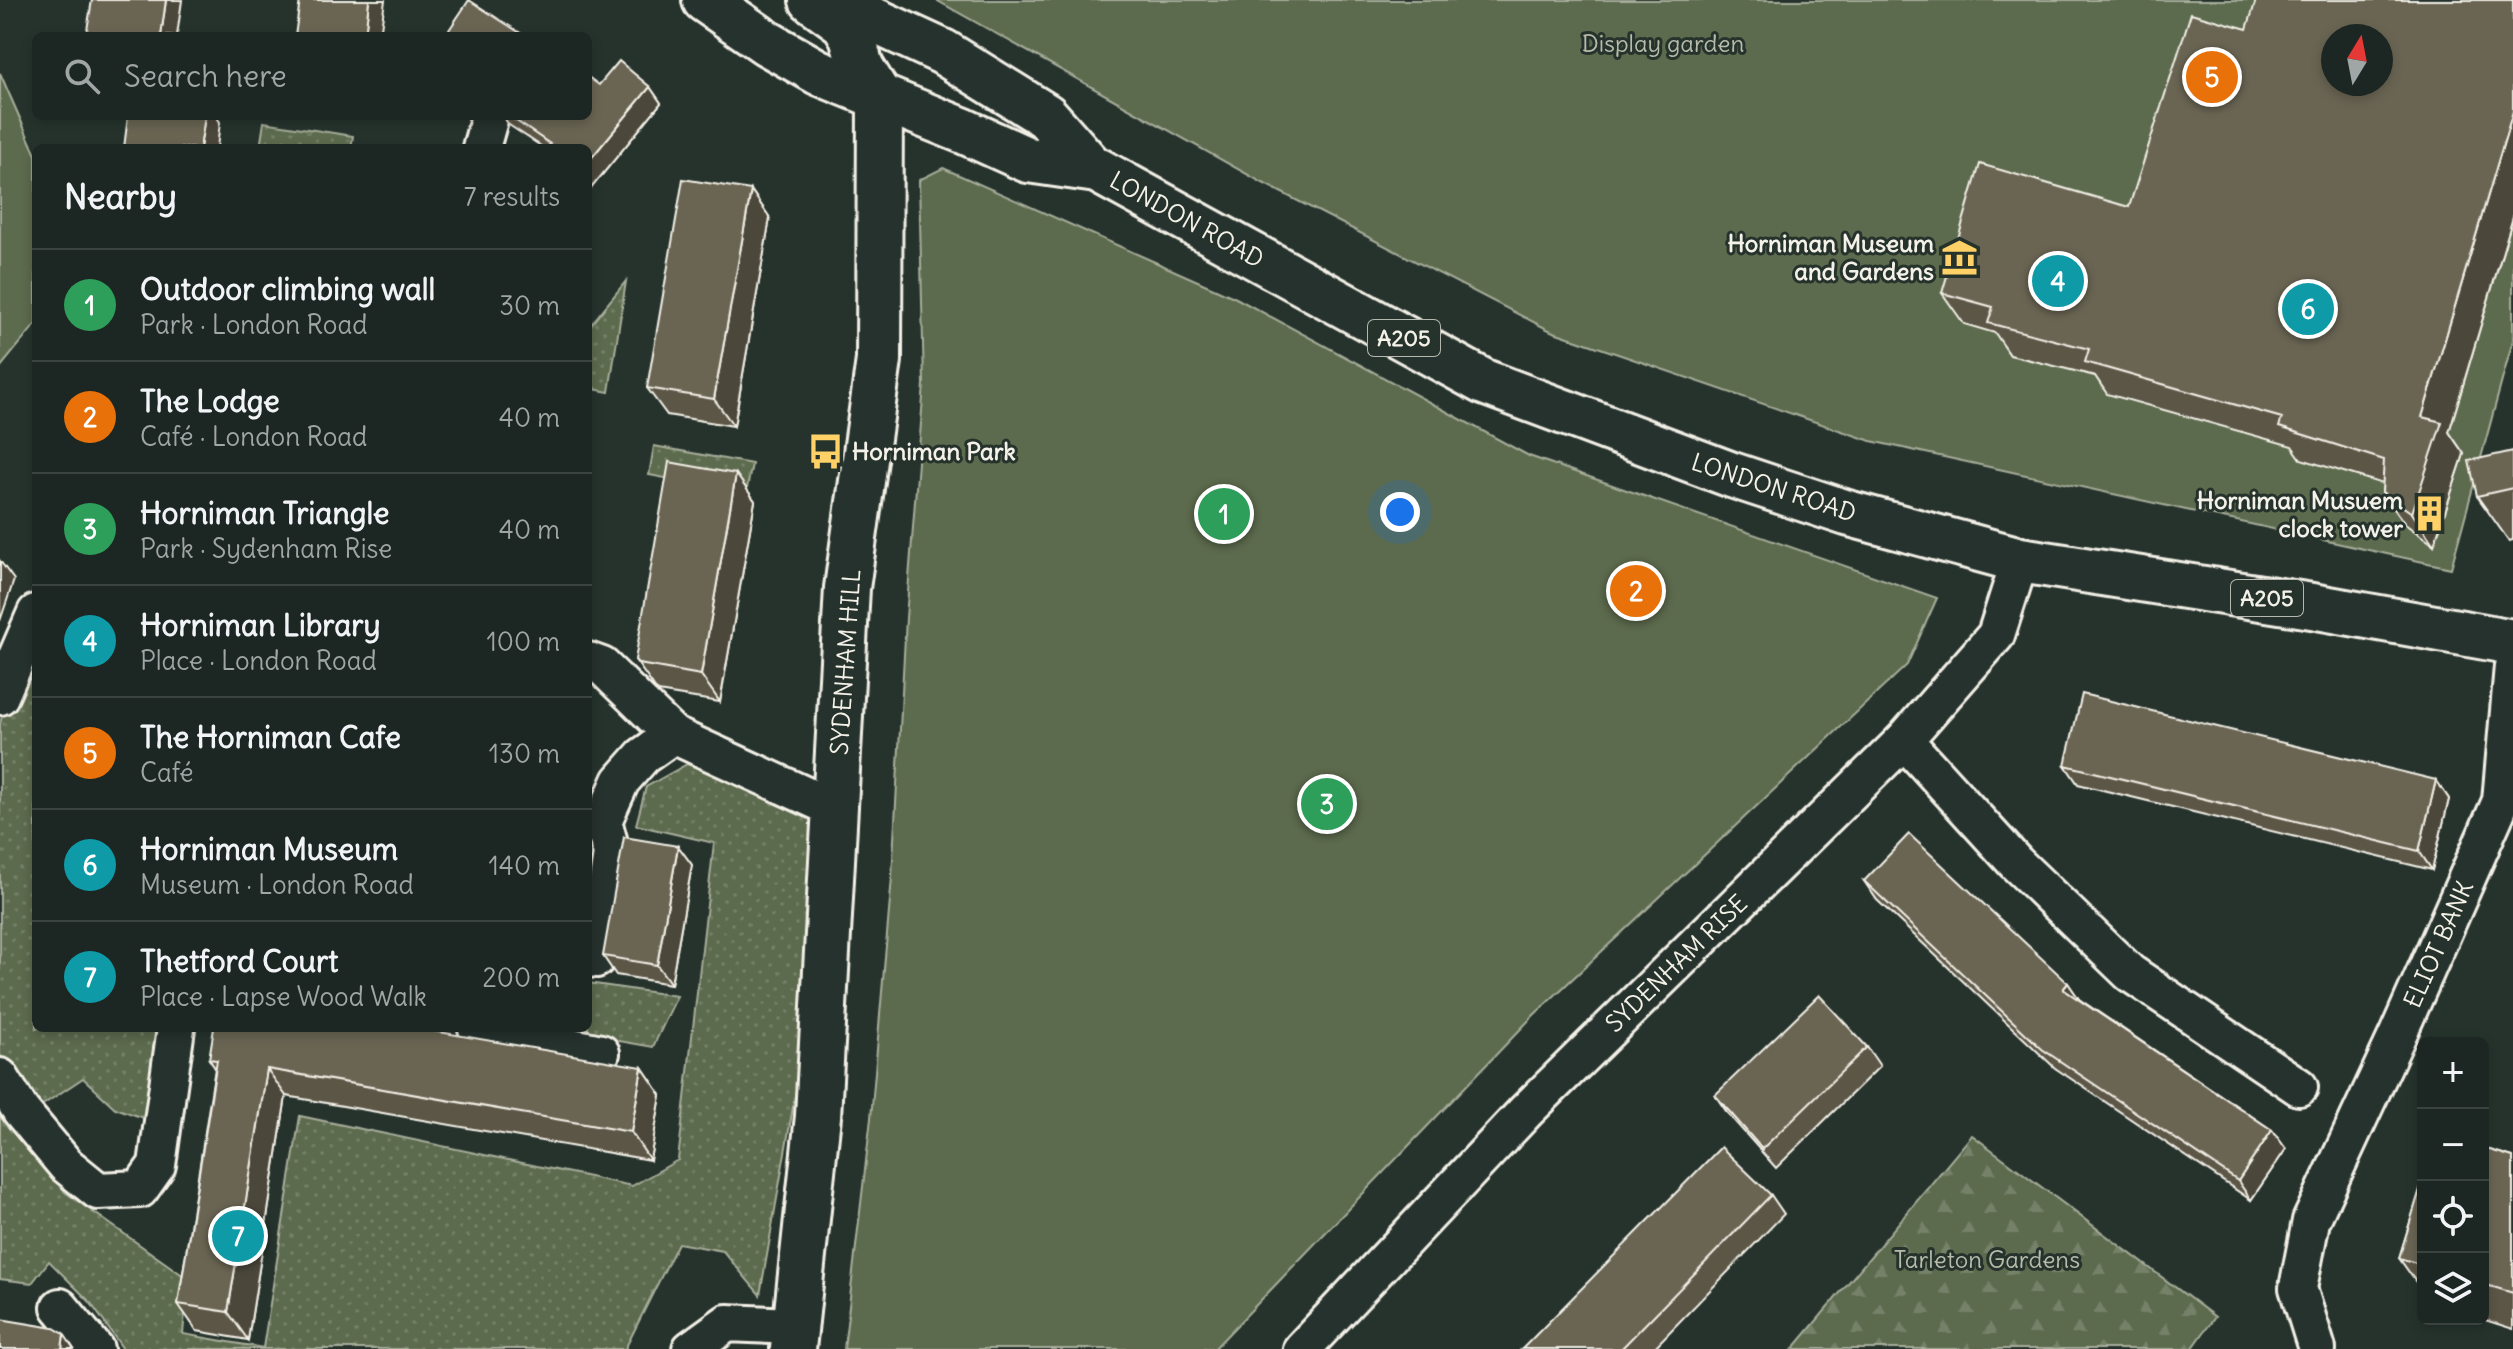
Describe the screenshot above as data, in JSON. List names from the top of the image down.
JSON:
{
  "streets": {
    "main road": ["LONDON ROAD", "A205", "SYDENHAM HILL"],
    "street": ["ELIOT BANK", "SYDENHAM RISE"]
  },
  "crossings": [
    ["LONDON ROAD", "SYDENHAM HILL"],
    ["LONDON ROAD", "SYDENHAM RISE"]
  ],
  "parks": ["Display garden", "Tarleton Gardens"],
  "places": {
    "museum": ["Horniman Museum and Gardens"],
    "bus stop": ["Horniman Park"],
    "building": ["Horniman Musuem clock tower"]
  },
  "north": "top",
  "page": {
    "search": "Search here",
    "pins": [
      "5",
      "4",
      "6",
      "1",
      "2",
      "3",
      "7"
    ],
    "heading": ["Nearby", "7 results"],
    "list": [
      {
        "mark": "1",
        "name": "Outdoor climbing wall",
        "note": "Park · London Road",
        "value": "30 m"
      },
      {
        "mark": "2",
        "name": "The Lodge",
        "note": "Café · London Road",
        "value": "40 m"
      },
      {
        "mark": "3",
        "name": "Horniman Triangle",
        "note": "Park · Sydenham Rise",
        "value": "40 m"
      },
      {
        "mark": "4",
        "name": "Horniman Library",
        "note": "Place · London Road",
        "value": "100 m"
      },
      {
        "mark": "5",
        "name": "The Horniman Cafe",
        "note": "Café",
        "value": "130 m"
      },
      {
        "mark": "6",
        "name": "Horniman Museum",
        "note": "Museum · London Road",
        "value": "140 m"
      },
      {
        "mark": "7",
        "name": "Thetford Court",
        "note": "Place · Lapse Wood Walk",
        "value": "200 m"
      }
    ],
    "map_buttons": ["+", "−"]
  }
}
